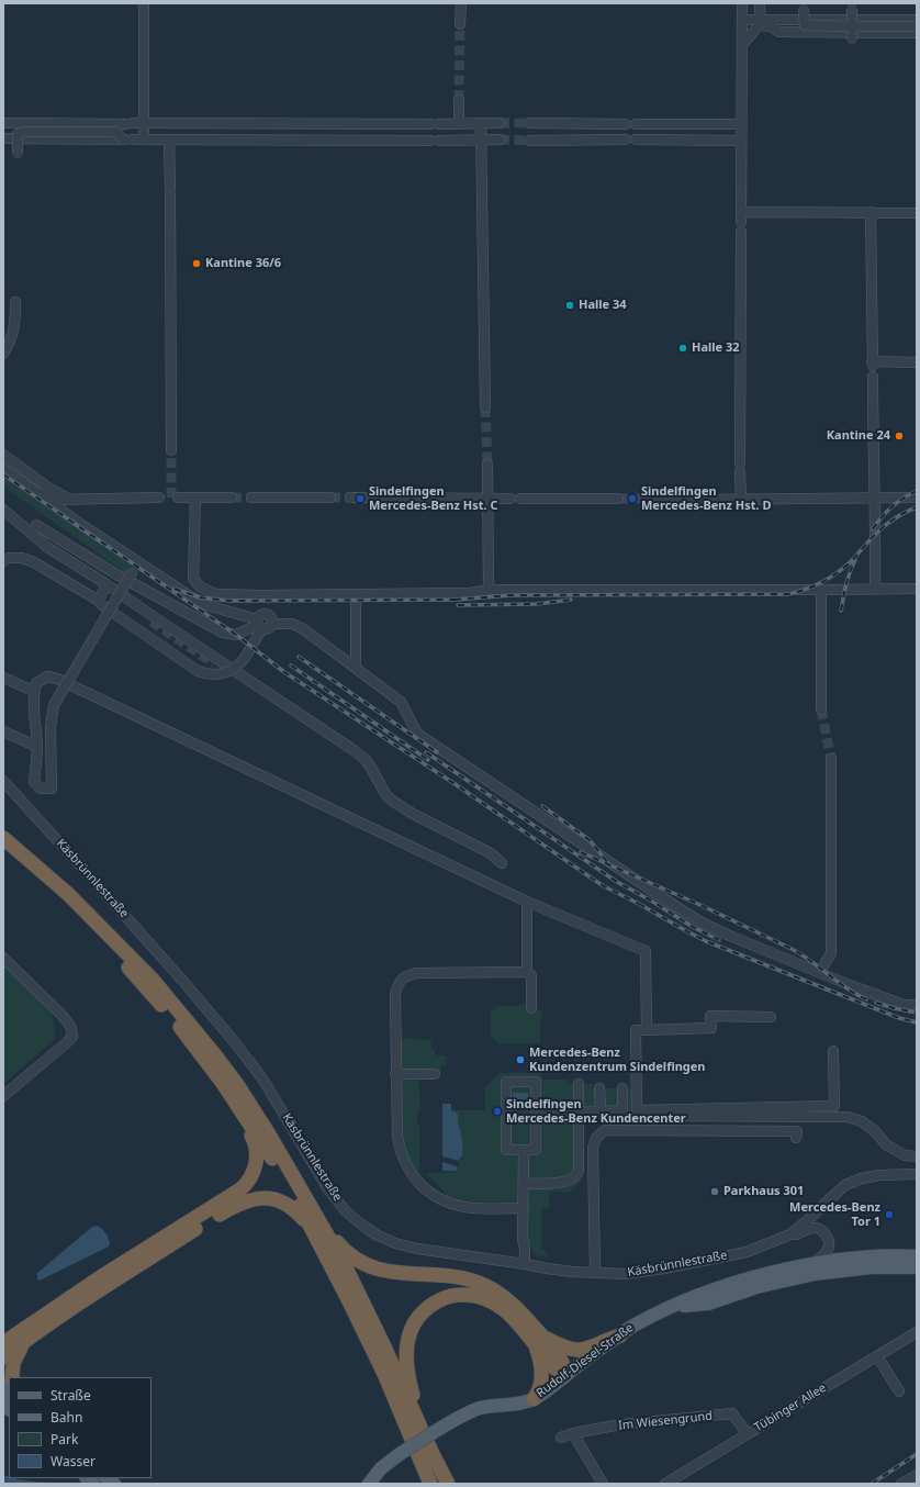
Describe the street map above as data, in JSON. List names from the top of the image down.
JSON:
{
  "streets": {
    "main road": ["Rudolf-Diesel-Straße"],
    "street": ["Käsbrünnlestraße", "Tübinger Allee", "Im Wiesengrund"]
  },
  "crossings": [
    ["Tübinger Allee", "Im Wiesengrund"]
  ],
  "places": [
    "Kantine 36/6",
    "Halle 34",
    "Halle 32",
    "Kantine 24",
    "Sindelfingen Mercedes-Benz Hst. C",
    "Sindelfingen Mercedes-Benz Hst. D",
    "Mercedes-Benz Kundenzentrum Sindelfingen",
    "Sindelfingen Mercedes-Benz Kundencenter",
    "Parkhaus 301",
    "Mercedes-Benz Tor 1"
  ],
  "legend": [
    "Straße",
    "Bahn",
    "Park",
    "Wasser"
  ]
}
